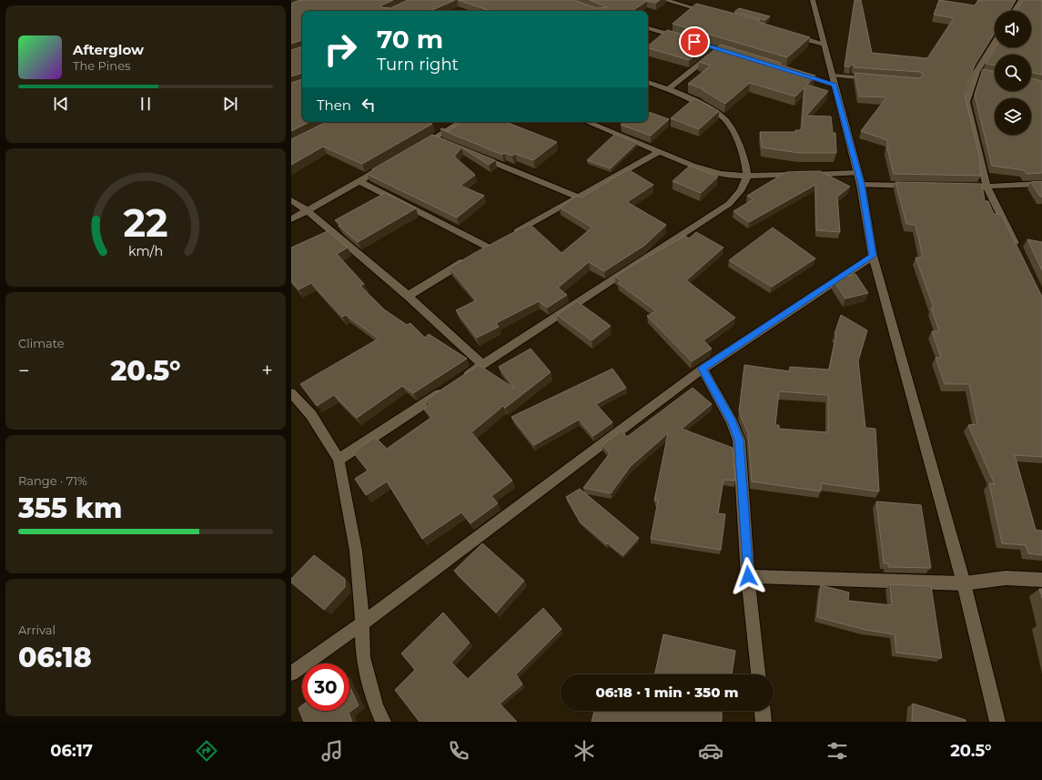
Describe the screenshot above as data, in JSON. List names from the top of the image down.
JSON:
{
  "page": {
    "turn": ["70 m", "Turn right"],
    "song": ["Afterglow", "The Pines"],
    "then": "Then",
    "tile": [
      "Climate",
      ["Range · 71%", "355 km"],
      ["Arrival", "06:18"]
    ],
    "heat": ["−", "20.5°", "+"],
    "limit": "30",
    "trip": "06:18 · 1 min · 350 m",
    "tabs": ["06:17", "20.5°"],
    "gauge": ["22", "km/h"]
  }
}
